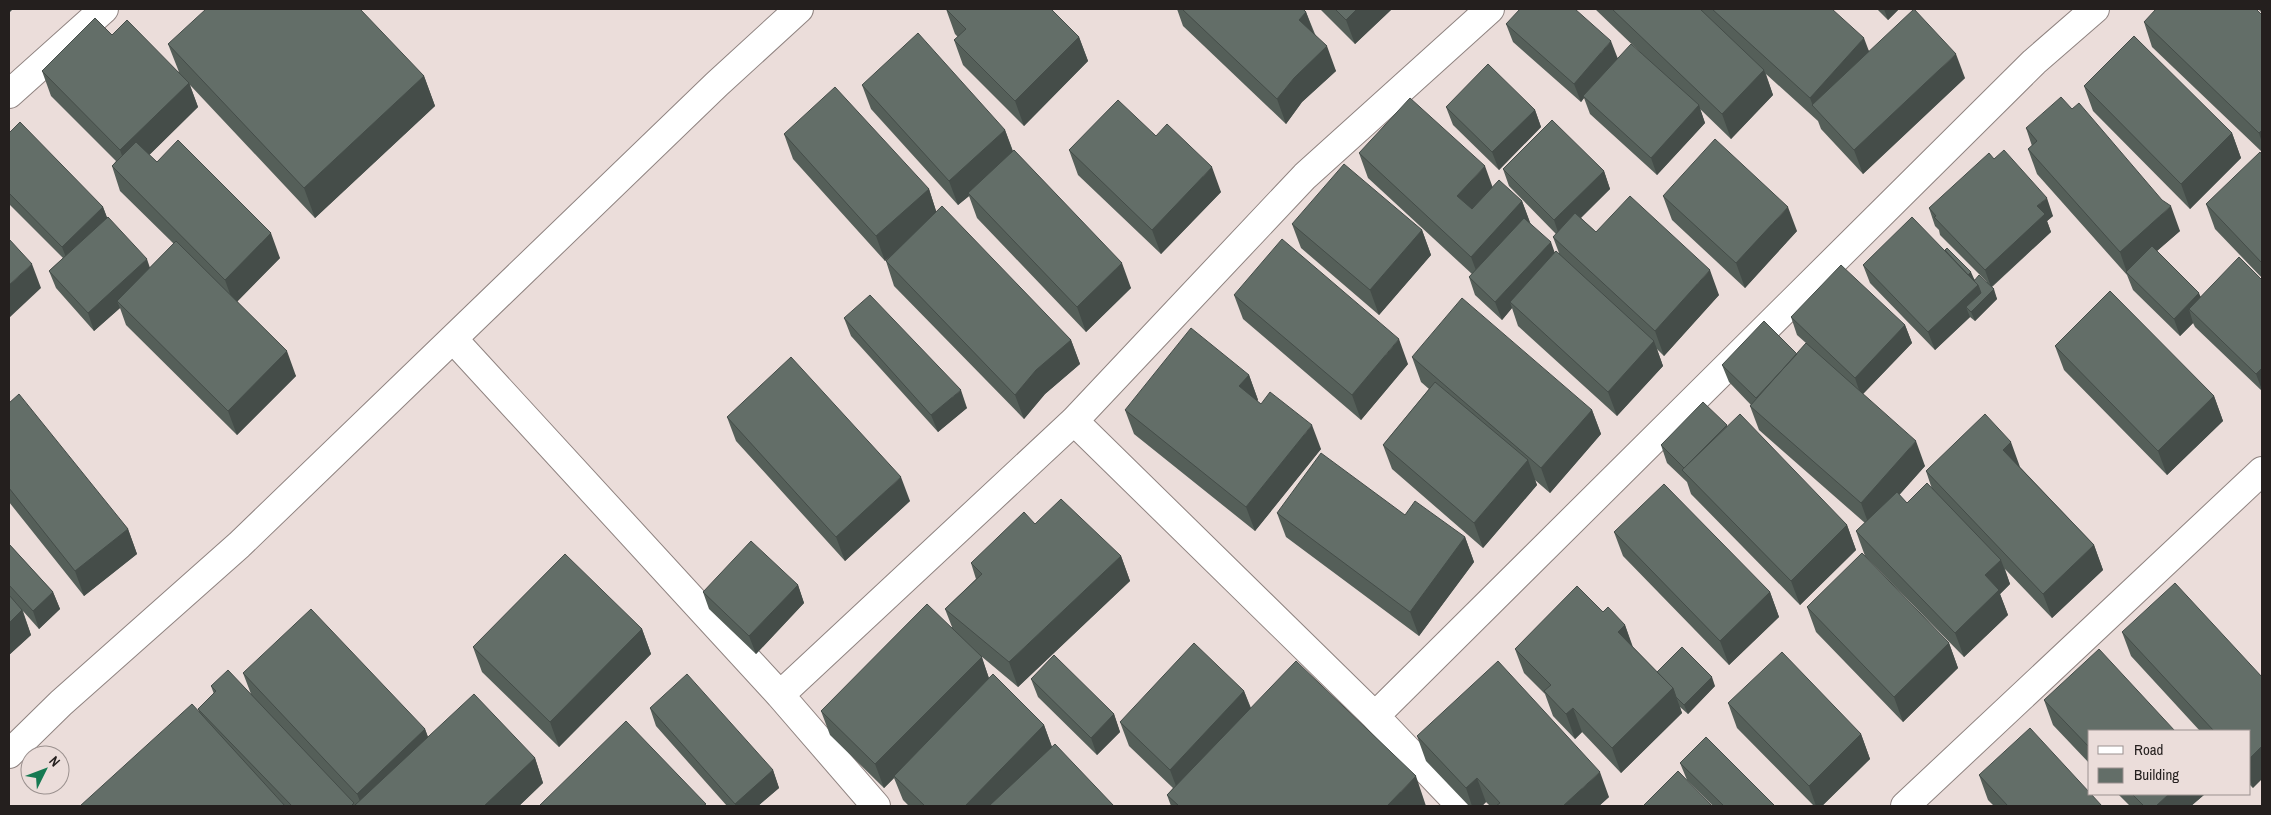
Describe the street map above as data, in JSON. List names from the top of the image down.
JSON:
{
  "legend": ["Road", "Building"],
  "north": "top right"
}
